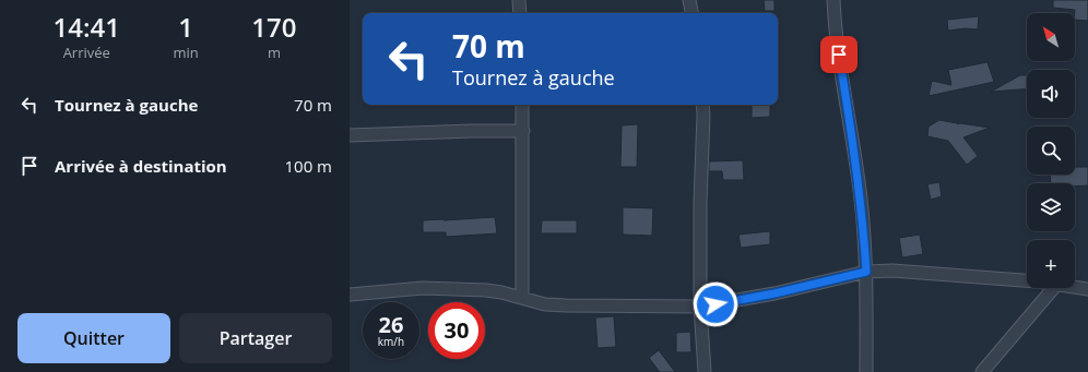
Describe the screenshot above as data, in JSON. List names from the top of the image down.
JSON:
{
  "north": "top left",
  "page": {
    "eta": [
      "14:41",
      "Arrivée",
      "1",
      "min",
      "170",
      "m"
    ],
    "map_buttons": "+",
    "turn": ["70 m", "Tournez à gauche"],
    "list": [
      {
        "name": "Tournez à gauche",
        "value": "70 m"
      },
      {
        "name": "Arrivée à destination",
        "value": "100 m"
      }
    ],
    "speed": "26 km/h",
    "limit": "30",
    "buttons": ["Quitter", "Partager"]
  }
}
